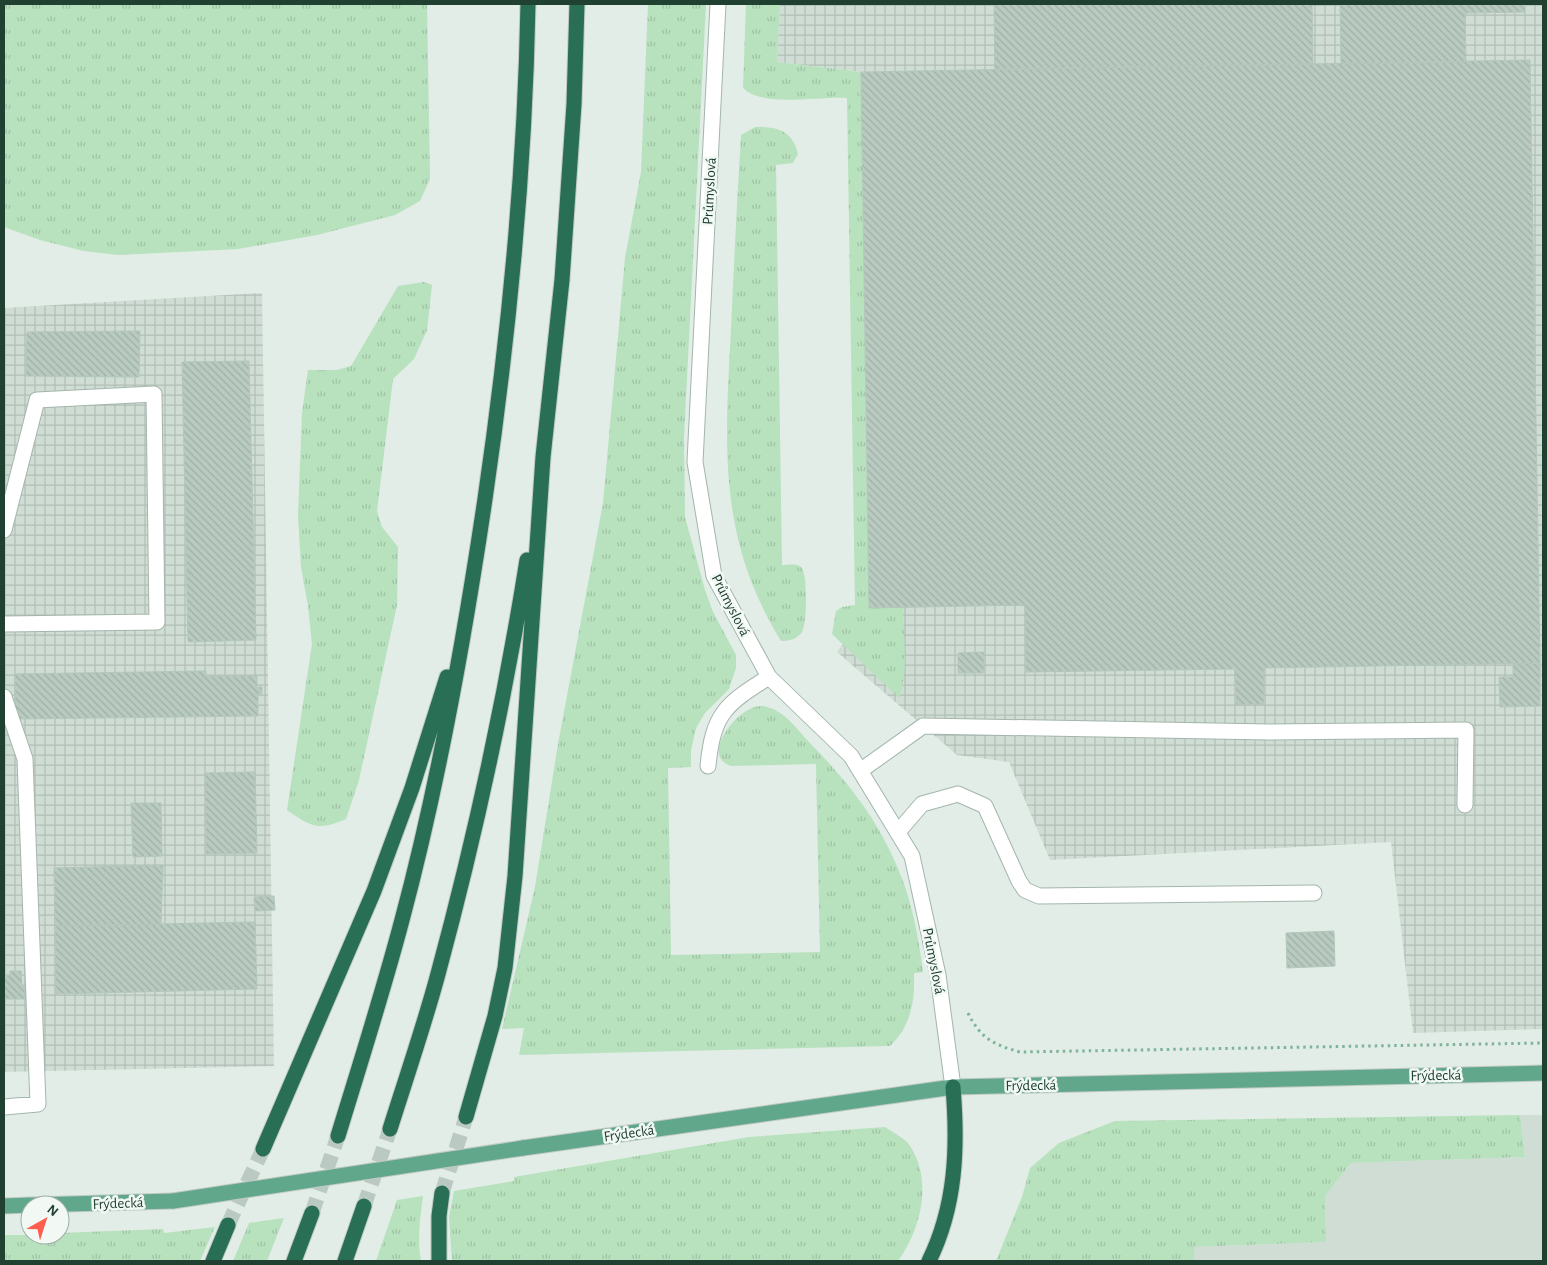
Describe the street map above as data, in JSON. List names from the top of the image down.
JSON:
{
  "streets": {
    "main road": ["Frýdecká"],
    "lane": ["Průmyslová"]
  },
  "crossings": [
    ["Průmyslová", "Frýdecká"]
  ],
  "north": "top right"
}
